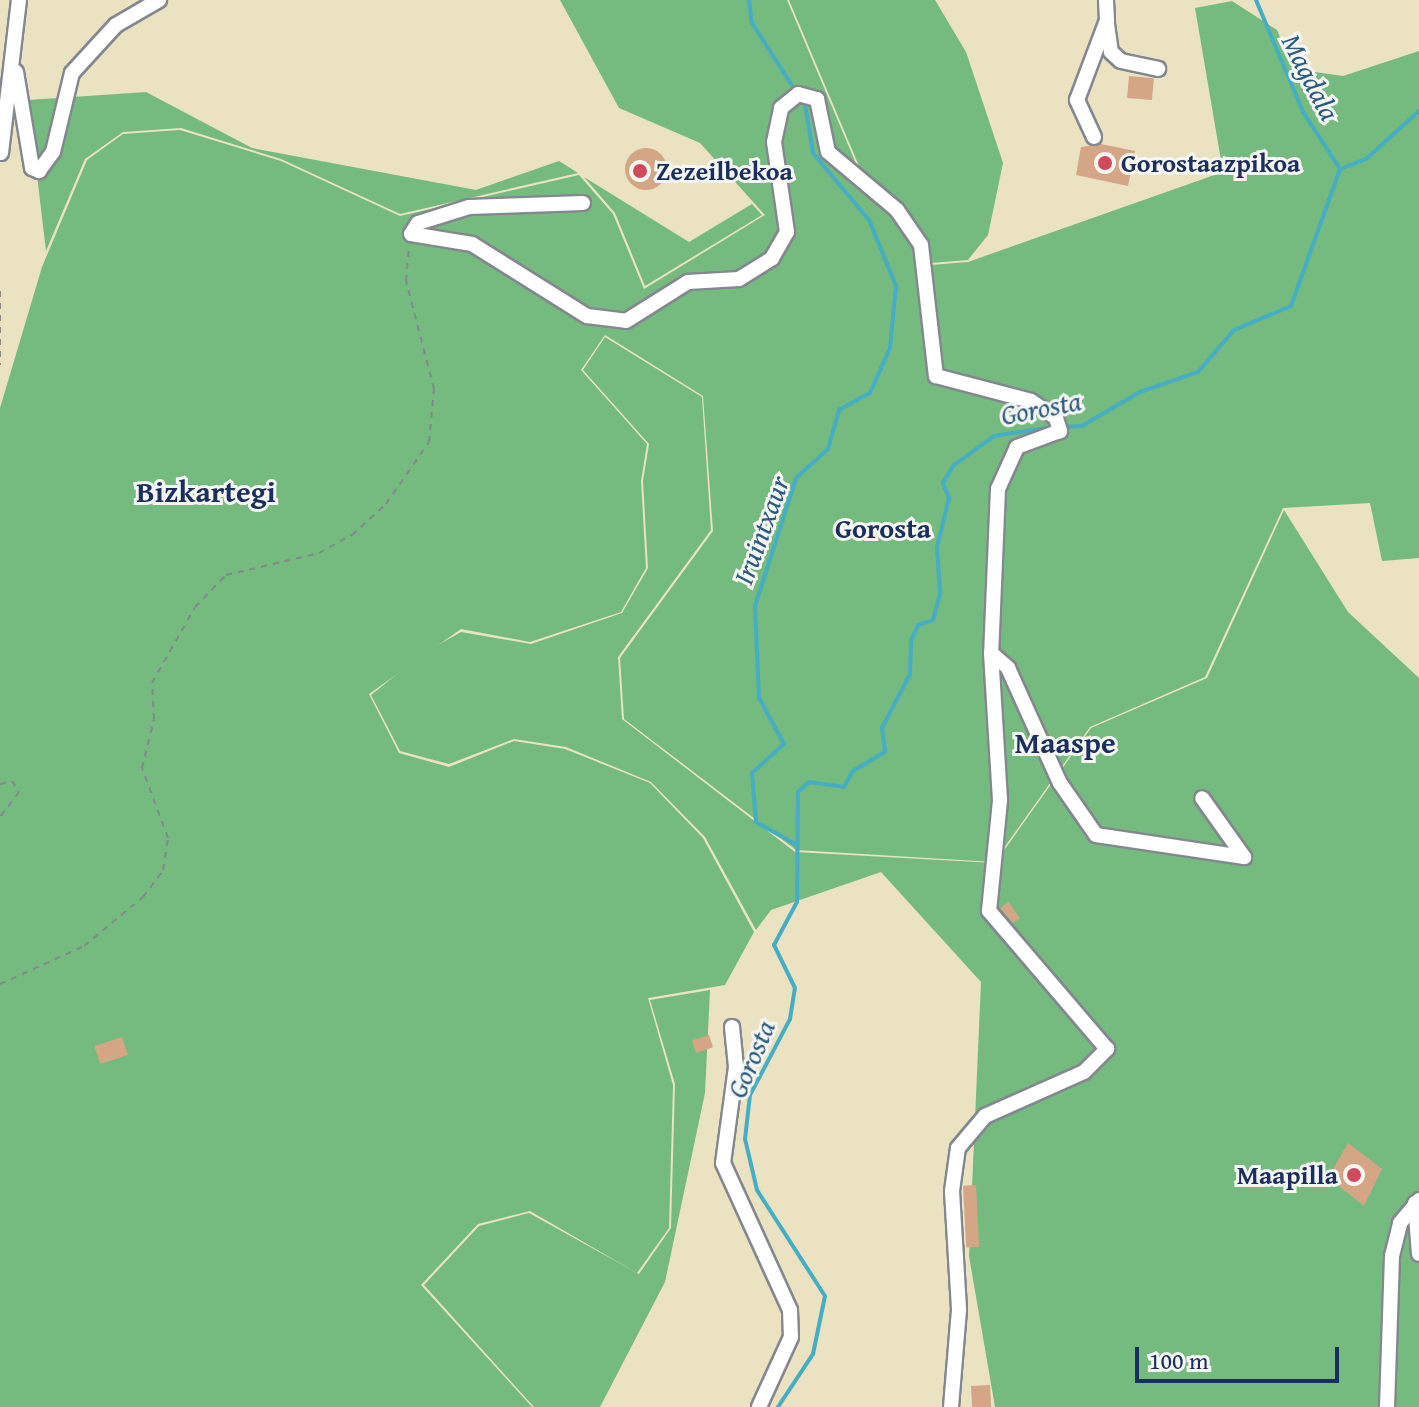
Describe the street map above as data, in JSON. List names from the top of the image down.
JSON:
{
  "districts": ["Bizkartegi", "Gorosta", "Maaspe"],
  "water": ["Magdala", "Gorosta", "Iruintxaur"],
  "places": ["Gorostaazpikoa", "Zezeilbekoa", "Maapilla"],
  "scale_bar": "100 m"
}
